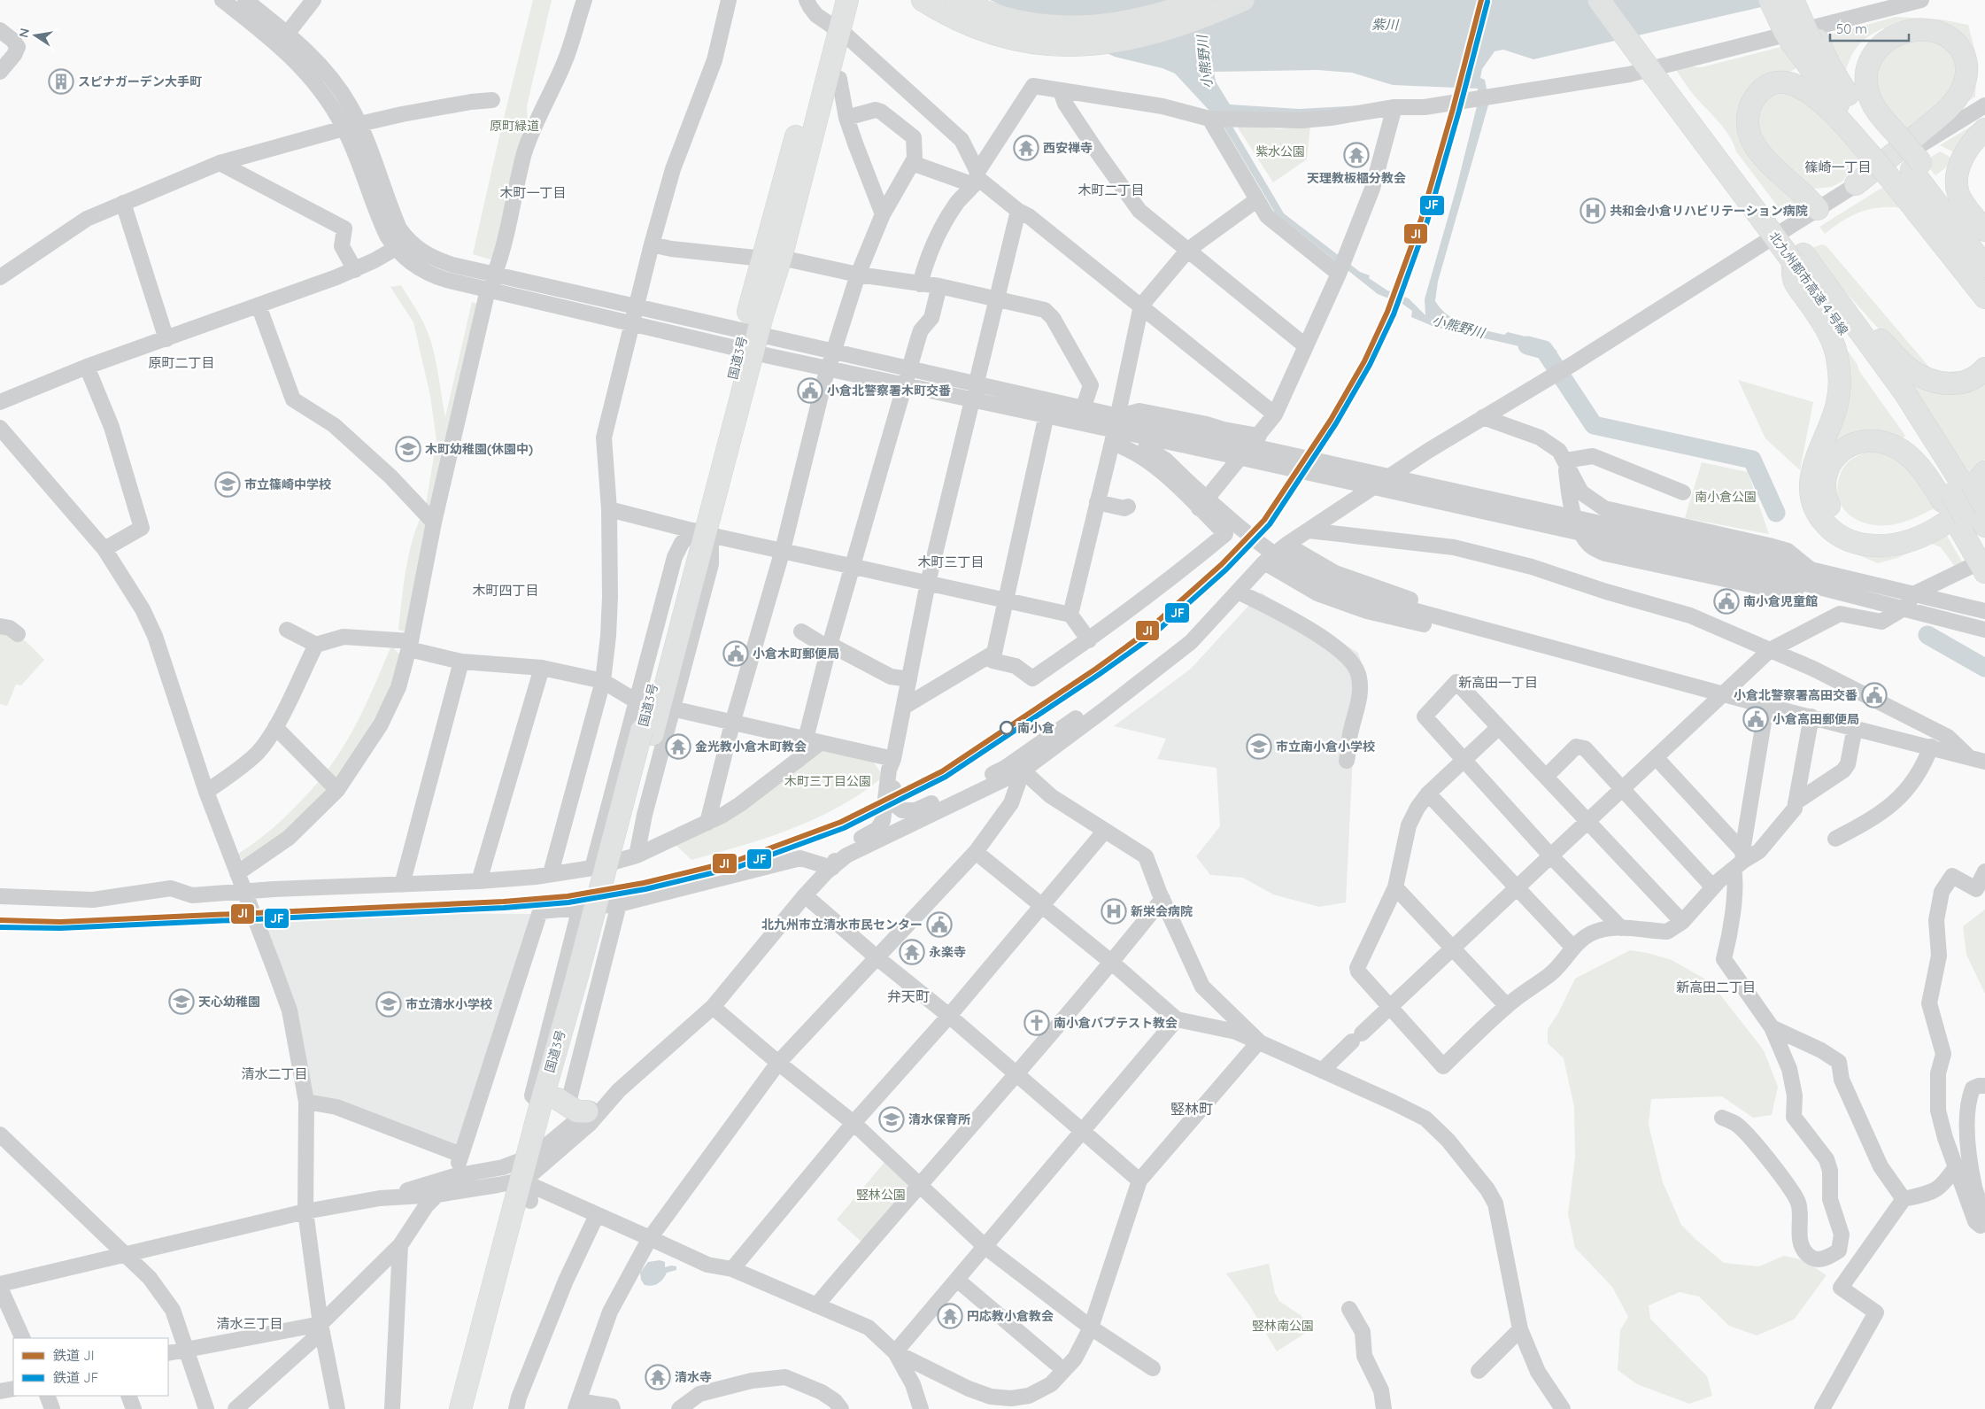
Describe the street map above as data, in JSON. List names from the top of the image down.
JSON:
{
  "streets": {
    "highway": ["北九州都市高速４号線", "国道3号"]
  },
  "districts": [
    "篠崎一丁目",
    "木町二丁目",
    "木町一丁目",
    "原町二丁目",
    "木町三丁目",
    "木町四丁目",
    "新高田一丁目",
    "新高田二丁目",
    "弁天町",
    "清水二丁目",
    "竪林町",
    "清水三丁目"
  ],
  "water": ["紫川", "小熊野川"],
  "parks": [
    "原町緑道",
    "紫水公園",
    "南小倉公園",
    "木町三丁目公園",
    "竪林公園",
    "竪林南公園"
  ],
  "places": {
    "building": ["スピナガーデン大手町"],
    "temple": [
      "西安禅寺",
      "天理教板櫃分教会",
      "金光教小倉木町教会",
      "永楽寺",
      "円応教小倉教会",
      "清水寺"
    ],
    "hospital": ["共和会小倉リハビリテーション病院", "新栄会病院"],
    "public building": [
      "小倉北警察署木町交番",
      "南小倉児童館",
      "小倉木町郵便局",
      "小倉北警察署高田交番",
      "小倉高田郵便局",
      "北九州市立清水市民センター"
    ],
    "school or university": [
      "木町幼稚園(休園中)",
      "市立篠崎中学校",
      "市立南小倉小学校",
      "天心幼稚園",
      "市立清水小学校",
      "清水保育所"
    ],
    "other": ["南小倉"],
    "church": ["南小倉バプテスト教会"]
  },
  "lines": ["rail line JI", "rail line JF"],
  "legend": ["鉄道 JI", "鉄道 JF"],
  "scale_bar": "50 m",
  "north": "left"
}
